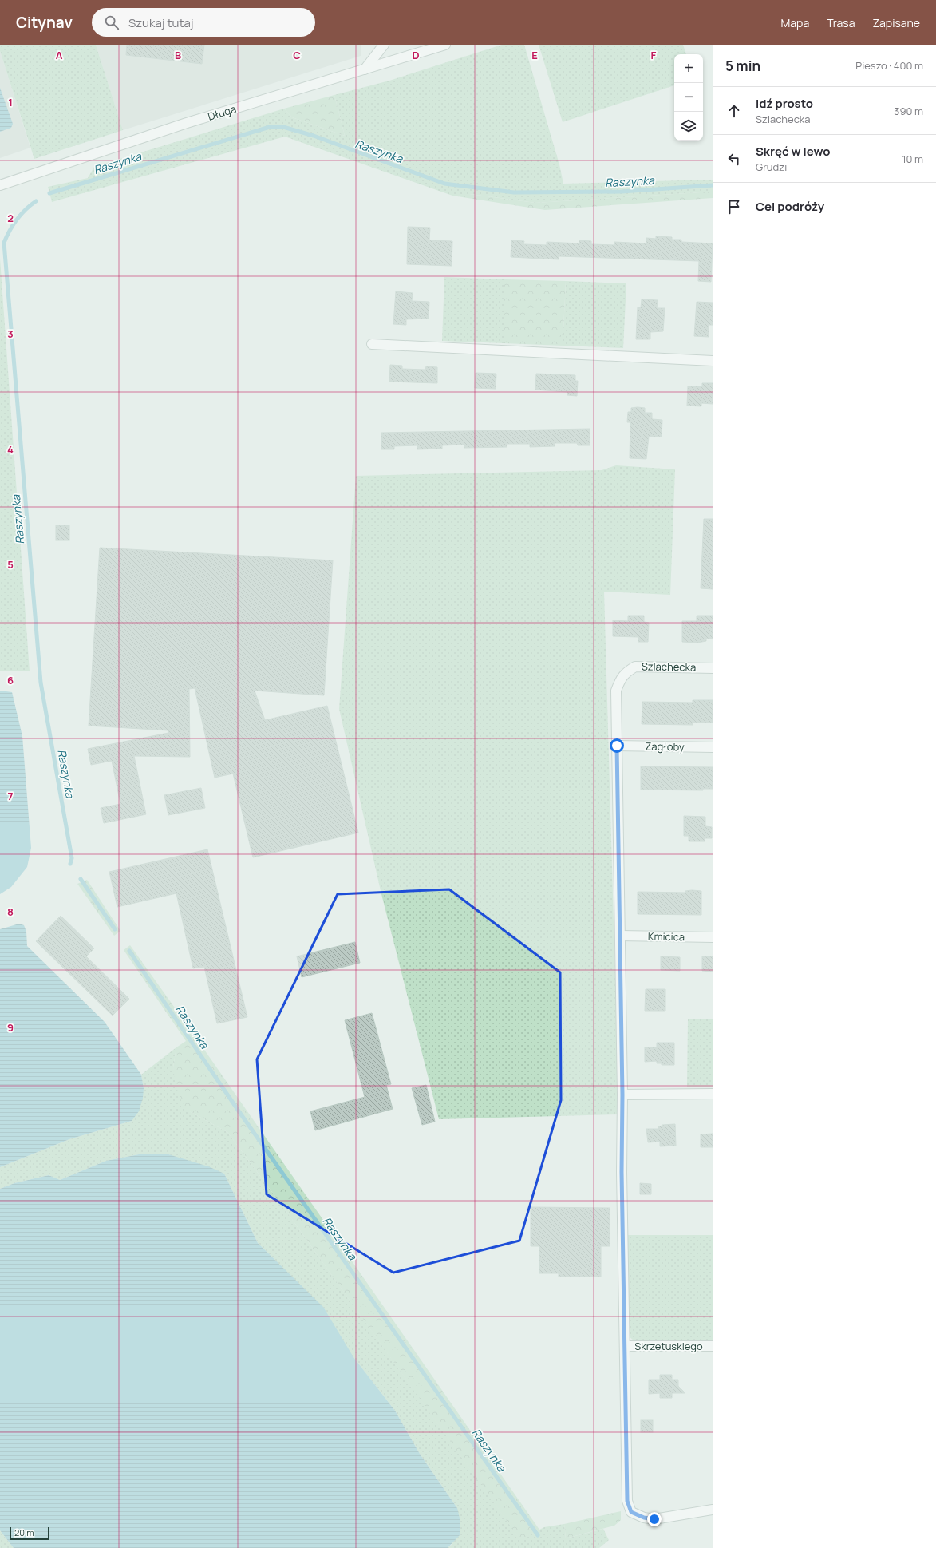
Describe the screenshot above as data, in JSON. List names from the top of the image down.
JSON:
{
  "streets": {
    "street": [
      "Długa",
      "Szlachecka",
      "Zagłoby",
      "Kmicica",
      "Skrzetuskiego"
    ]
  },
  "crossings": [
    ["Szlachecka", "Zagłoby"],
    ["Szlachecka", "Kmicica"],
    ["Szlachecka", "Skrzetuskiego"]
  ],
  "water": ["Raszynka"],
  "scale_bar": "20 m",
  "page": {
    "header": "Citynav",
    "search": "Szukaj tutaj",
    "nav": ["Mapa", "Trasa", "Zapisane"],
    "heading": ["5 min", "Pieszo · 400 m"],
    "map_buttons": ["+", "−"],
    "list": [
      ["Idź prosto", "Szlachecka", "390 m"],
      ["Skręć w lewo", "Grudzi", "10 m"],
      "Cel podróży"
    ],
    "scale": "20 m"
  },
  "grid": {
    "columns": [
      "A",
      "B",
      "C",
      "D",
      "E",
      "F"
    ],
    "rows": [
      "1",
      "2",
      "3",
      "4",
      "5",
      "6",
      "7",
      "8",
      "9"
    ]
  }
}
